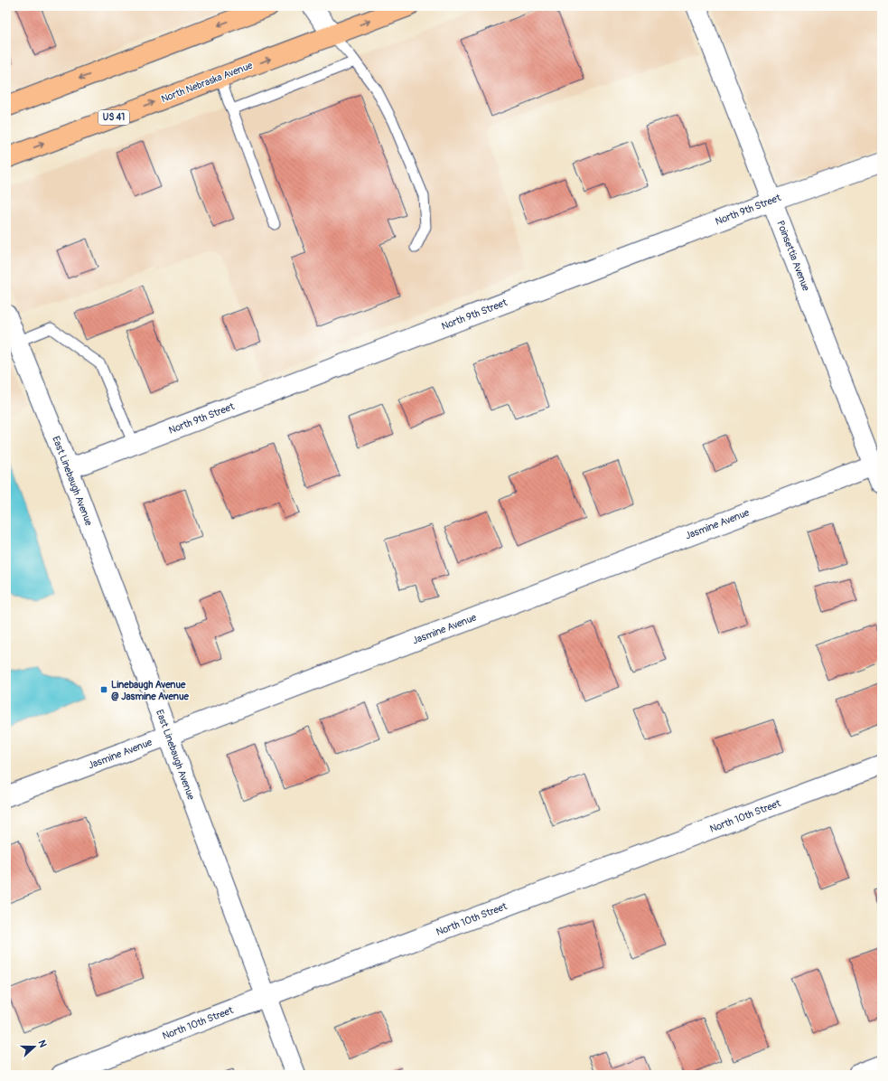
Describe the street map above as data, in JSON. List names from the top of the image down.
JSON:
{
  "streets": {
    "main road": ["North Nebraska Avenue", "US 41"],
    "street": [
      "North 9th Street",
      "Poinsettia Avenue",
      "East Linebaugh Avenue",
      "Jasmine Avenue",
      "North 10th Street"
    ]
  },
  "crossings": [
    ["North 9th Street", "Poinsettia Avenue"],
    ["North 9th Street", "East Linebaugh Avenue"],
    ["Poinsettia Avenue", "Jasmine Avenue"],
    ["East Linebaugh Avenue", "Jasmine Avenue"],
    ["East Linebaugh Avenue", "North 10th Street"]
  ],
  "places": {
    "transit": ["Linebaugh Avenue @ Jasmine Avenue"]
  },
  "north": "right"
}
